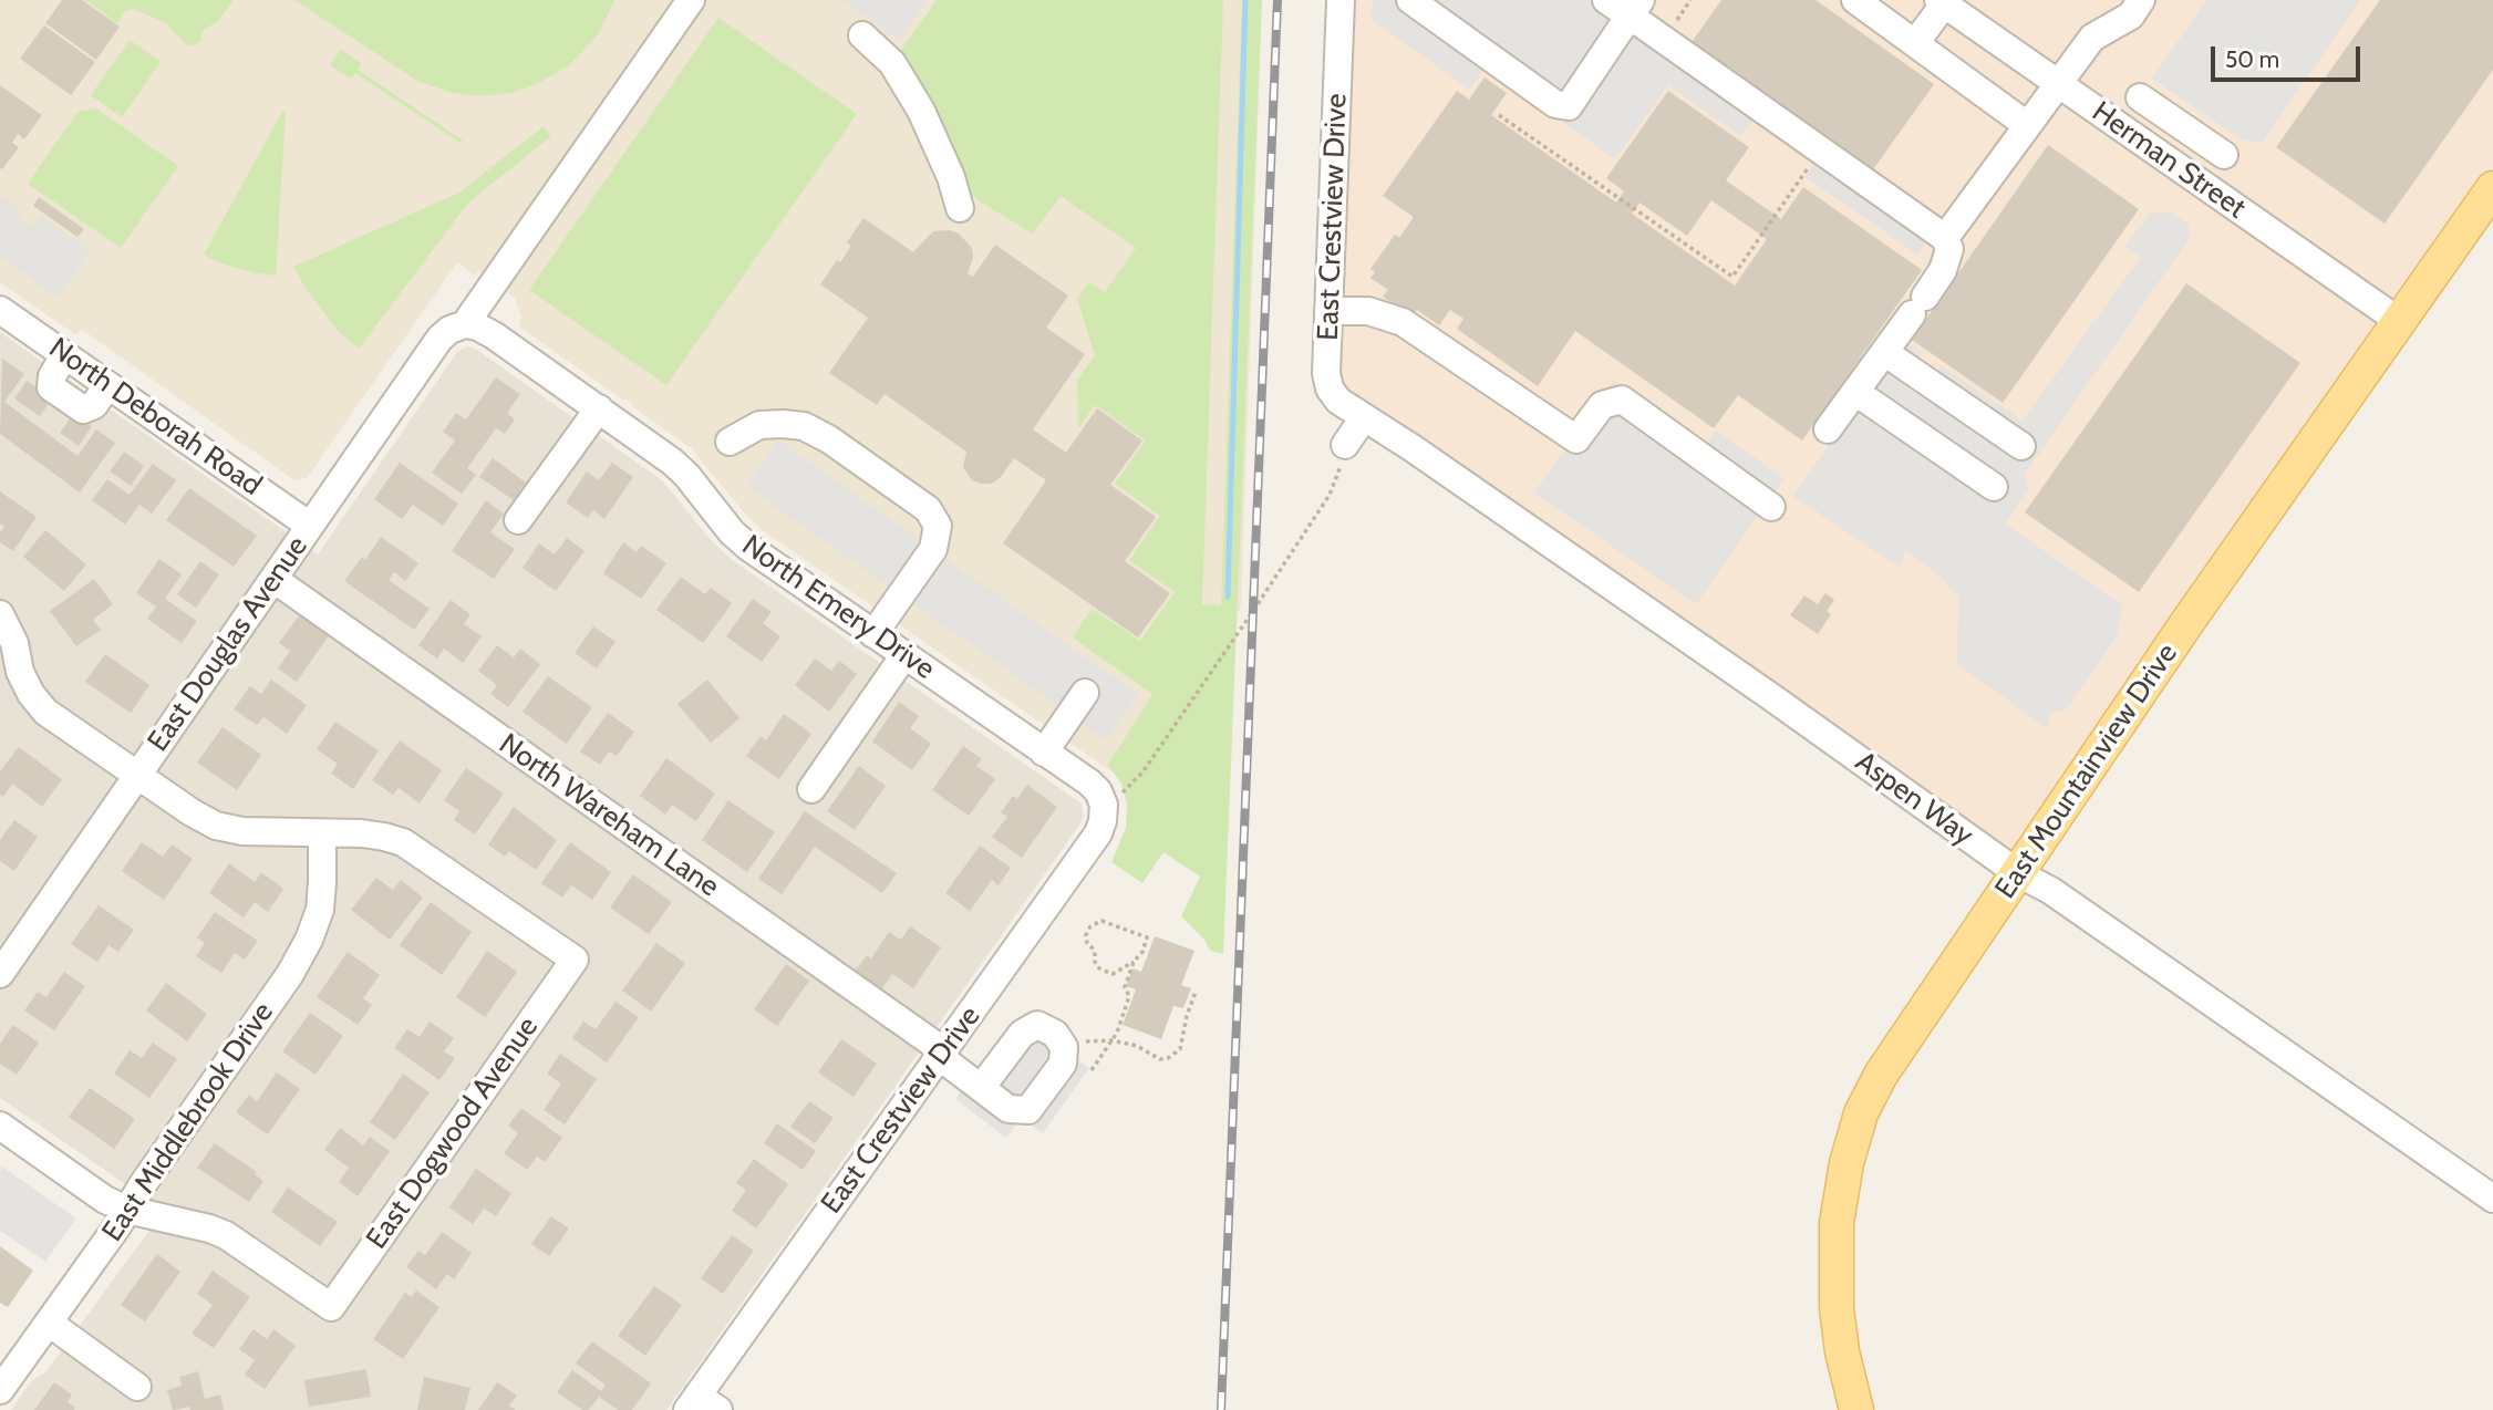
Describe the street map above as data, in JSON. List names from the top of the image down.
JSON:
{
  "streets": {
    "main road": ["East Mountainview Drive"],
    "street": [
      "Herman Street",
      "East Crestview Drive",
      "North Deborah Road",
      "North Emery Drive",
      "East Douglas Avenue",
      "Aspen Way",
      "North Wareham Lane",
      "East Middlebrook Drive",
      "East Dogwood Avenue"
    ]
  },
  "crossings": [
    ["Herman Street", "East Mountainview Drive"],
    ["East Crestview Drive", "North Emery Drive"],
    ["East Crestview Drive", "Aspen Way"],
    ["East Crestview Drive", "North Wareham Lane"],
    ["North Deborah Road", "East Douglas Avenue"],
    ["North Emery Drive", "East Douglas Avenue"],
    ["East Douglas Avenue", "North Wareham Lane"],
    ["East Mountainview Drive", "Aspen Way"],
    ["East Middlebrook Drive", "East Dogwood Avenue"]
  ],
  "scale_bar": "50 m"
}
